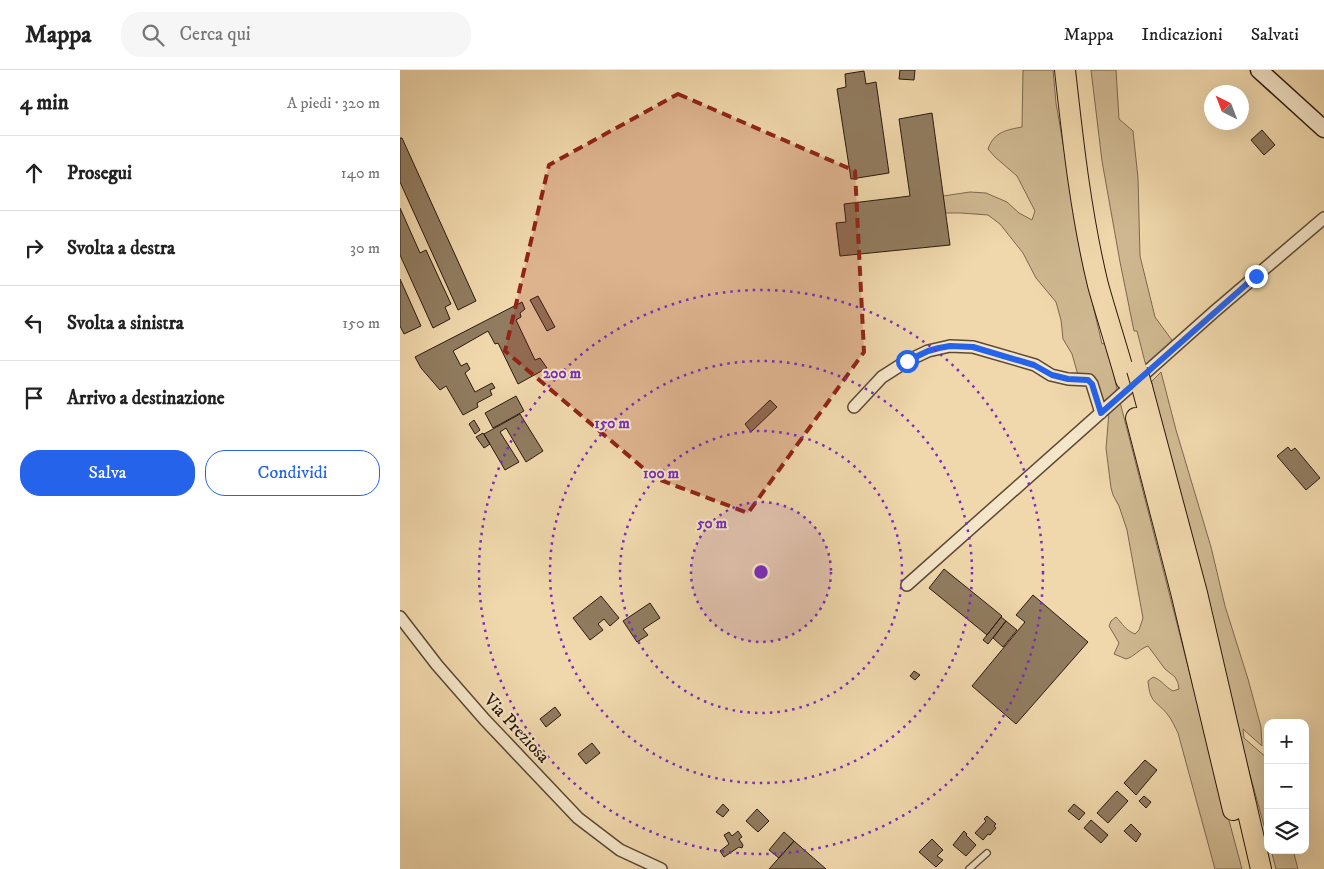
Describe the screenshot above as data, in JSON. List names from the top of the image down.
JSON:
{
  "streets": {
    "street": ["Via Preziosa"]
  },
  "north": "top left",
  "page": {
    "header": "Mappa",
    "search": "Cerca qui",
    "nav": ["Mappa", "Indicazioni", "Salvati"],
    "heading": ["4 min", "A piedi · 320 m"],
    "list": [
      ["Prosegui", "140 m"],
      ["Svolta a destra", "30 m"],
      ["Svolta a sinistra", "150 m"],
      "Arrivo a destinazione"
    ],
    "buttons": ["Salva", "Condividi"],
    "map_buttons": ["+", "−"]
  },
  "rings": [
    "200 m",
    "150 m",
    "100 m",
    "50 m"
  ]
}
